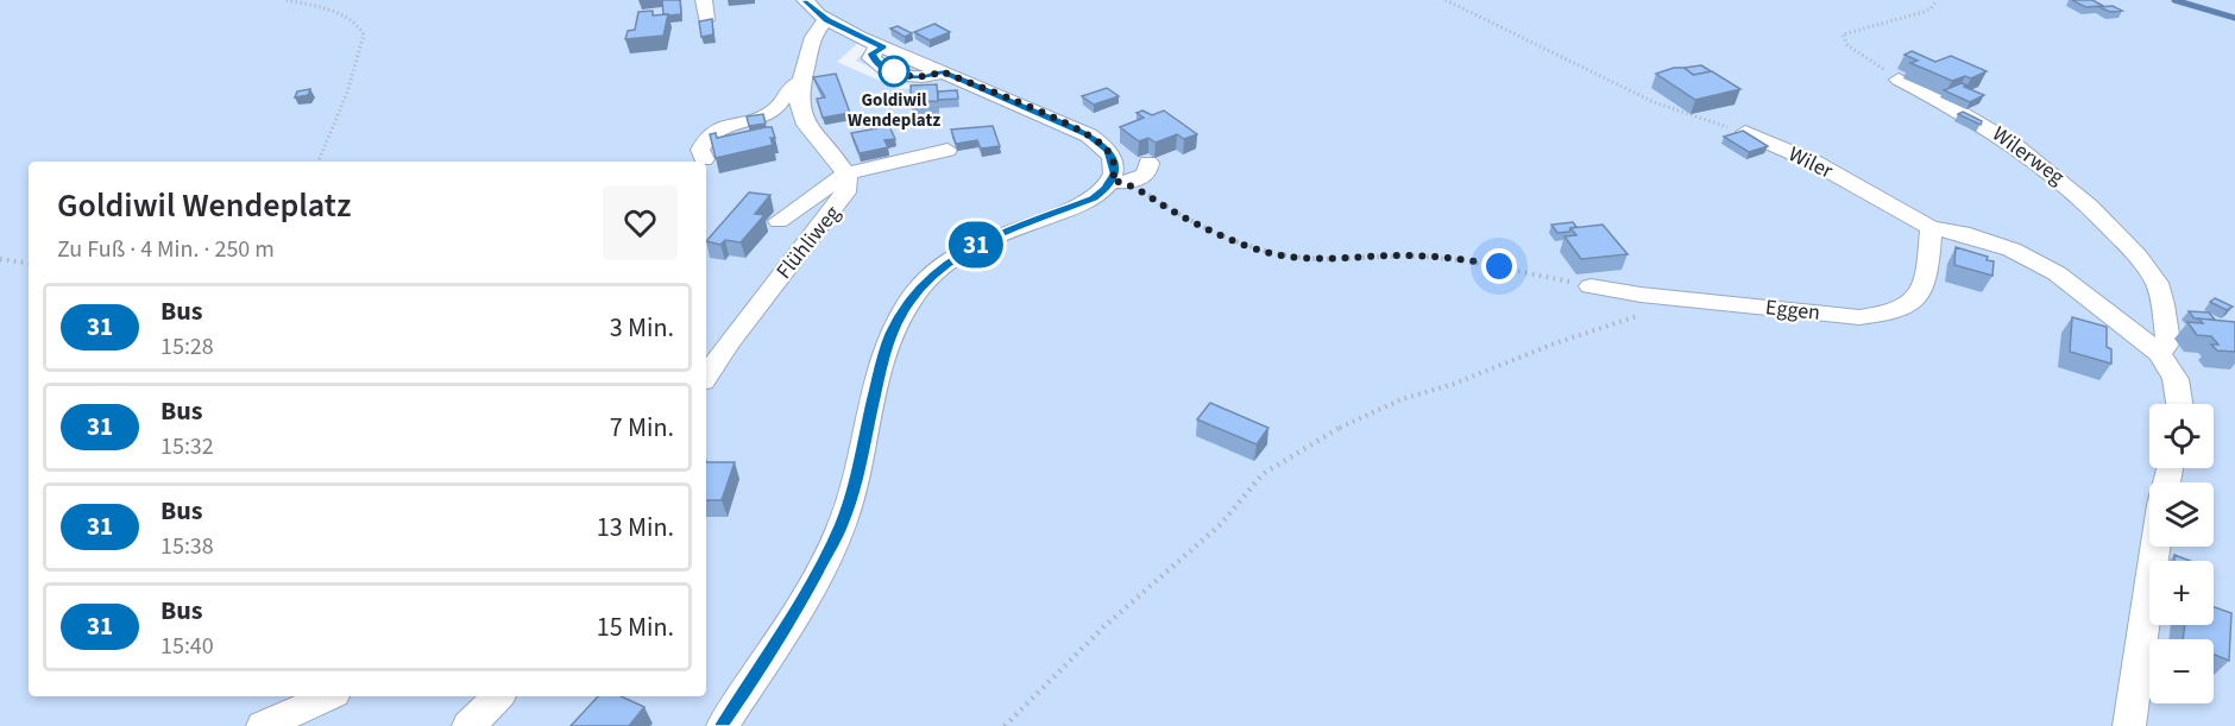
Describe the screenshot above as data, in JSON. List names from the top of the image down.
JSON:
{
  "streets": {
    "street": [
      "Wilerweg",
      "Wiler",
      "Flühliweg",
      "Eggen"
    ]
  },
  "crossings": [
    ["Wilerweg", "Wiler"],
    ["Wiler", "Eggen"]
  ],
  "places": ["Goldiwil Wendeplatz"],
  "lines": ["bus line 31"],
  "page": {
    "on_map": "31",
    "heading": ["Goldiwil Wendeplatz", "Zu Fuß · 4 Min. · 250 m"],
    "list": [
      {
        "mark": "31",
        "name": "Bus",
        "note": "15:28",
        "value": "3 Min."
      },
      {
        "mark": "31",
        "name": "Bus",
        "note": "15:32",
        "value": "7 Min."
      },
      {
        "mark": "31",
        "name": "Bus",
        "note": "15:38",
        "value": "13 Min."
      },
      {
        "mark": "31",
        "name": "Bus",
        "note": "15:40",
        "value": "15 Min."
      }
    ],
    "map_buttons": ["+", "−"]
  }
}
